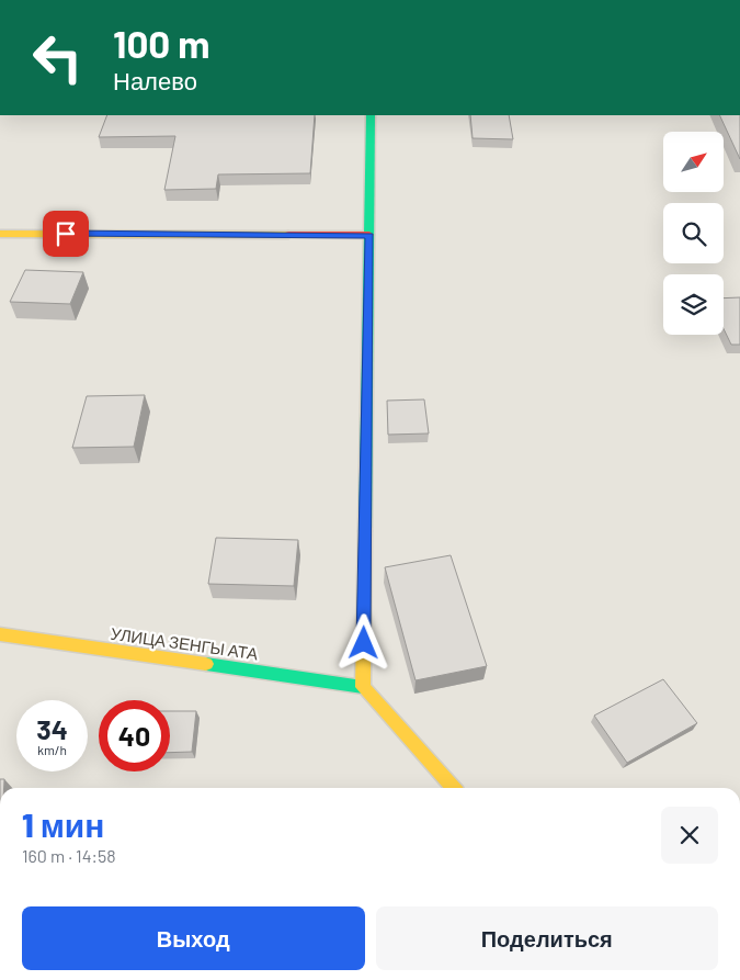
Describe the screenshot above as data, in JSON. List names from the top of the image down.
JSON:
{
  "streets": {
    "street": ["УЛИЦА ЗЕНГЫ АТА"]
  },
  "north": "top right",
  "page": {
    "turn": ["100 m", "Налево"],
    "speed": "34 km/h",
    "limit": "40",
    "heading": ["1 мин", "160 m · 14:58"],
    "buttons": ["Выход", "Поделиться"]
  }
}
